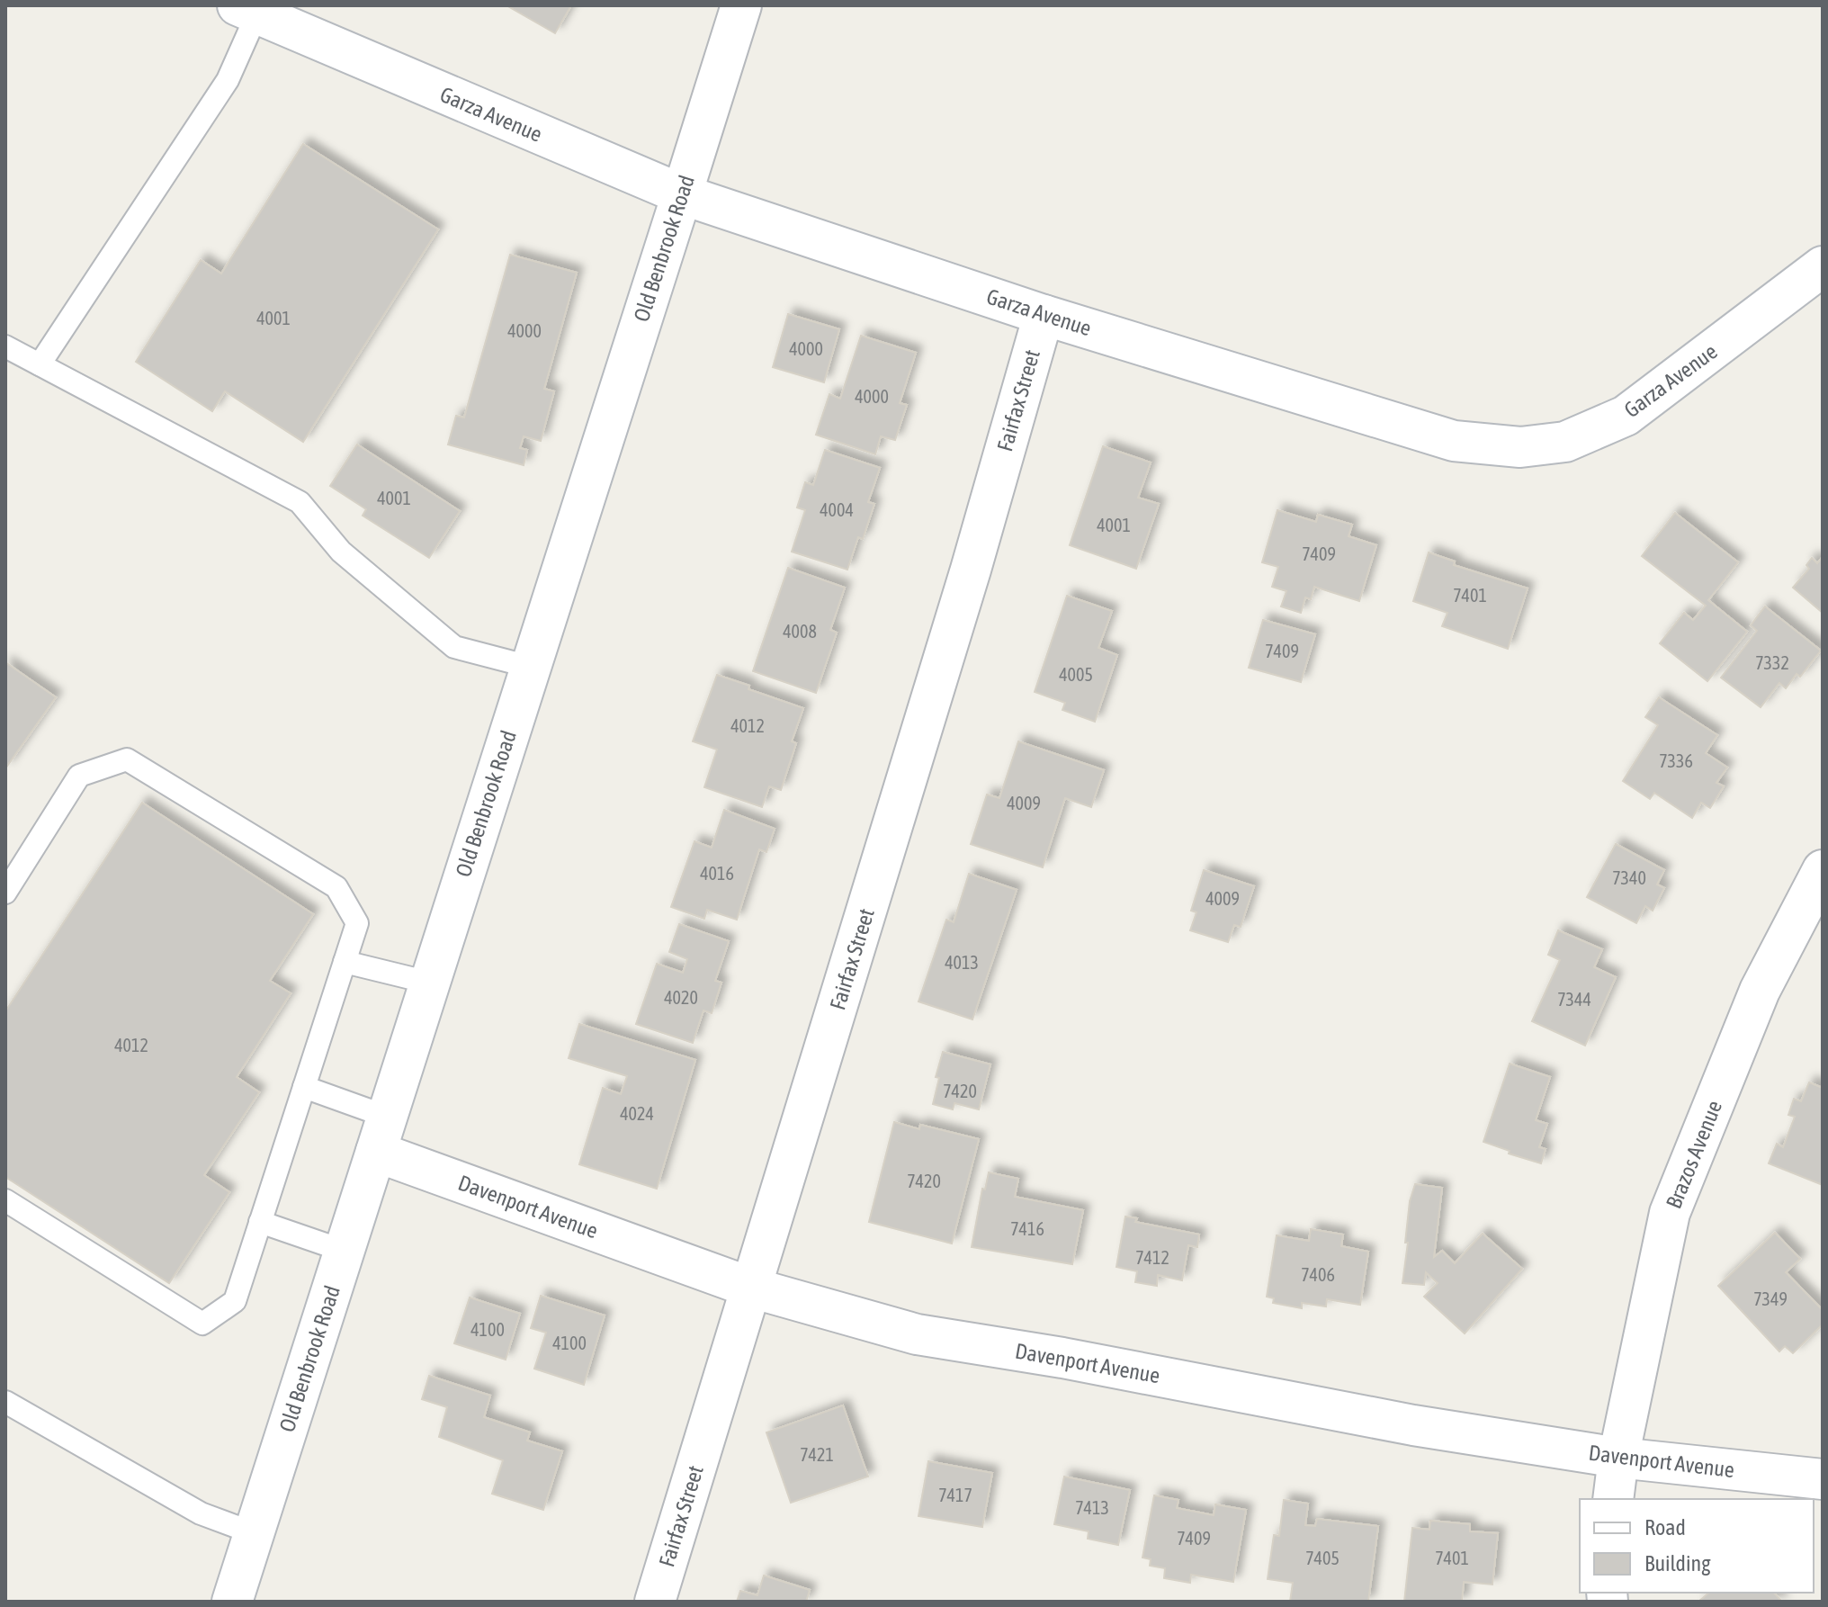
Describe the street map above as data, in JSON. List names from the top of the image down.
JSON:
{
  "streets": {
    "street": [
      "Garza Avenue",
      "Old Benbrook Road",
      "Fairfax Street",
      "Brazos Avenue",
      "Davenport Avenue"
    ]
  },
  "crossings": [
    ["Garza Avenue", "Old Benbrook Road"],
    ["Garza Avenue", "Fairfax Street"],
    ["Old Benbrook Road", "Davenport Avenue"],
    ["Fairfax Street", "Davenport Avenue"],
    ["Brazos Avenue", "Davenport Avenue"]
  ],
  "house_numbers": [
    "4001",
    "4000",
    "4000",
    "4000",
    "4001",
    "4004",
    "4001",
    "7409",
    "7401",
    "4008",
    "7409",
    "7332",
    "4005",
    "4012",
    "7336",
    "4009",
    "4016",
    "7340",
    "4009",
    "4013",
    "4020",
    "7344",
    "4012",
    "7420",
    "4024",
    "7420",
    "7416",
    "7412",
    "7406",
    "7349",
    "4100",
    "4100",
    "7421",
    "7417",
    "7413",
    "7409",
    "7405",
    "7401"
  ],
  "legend": ["Road", "Building"]
}
